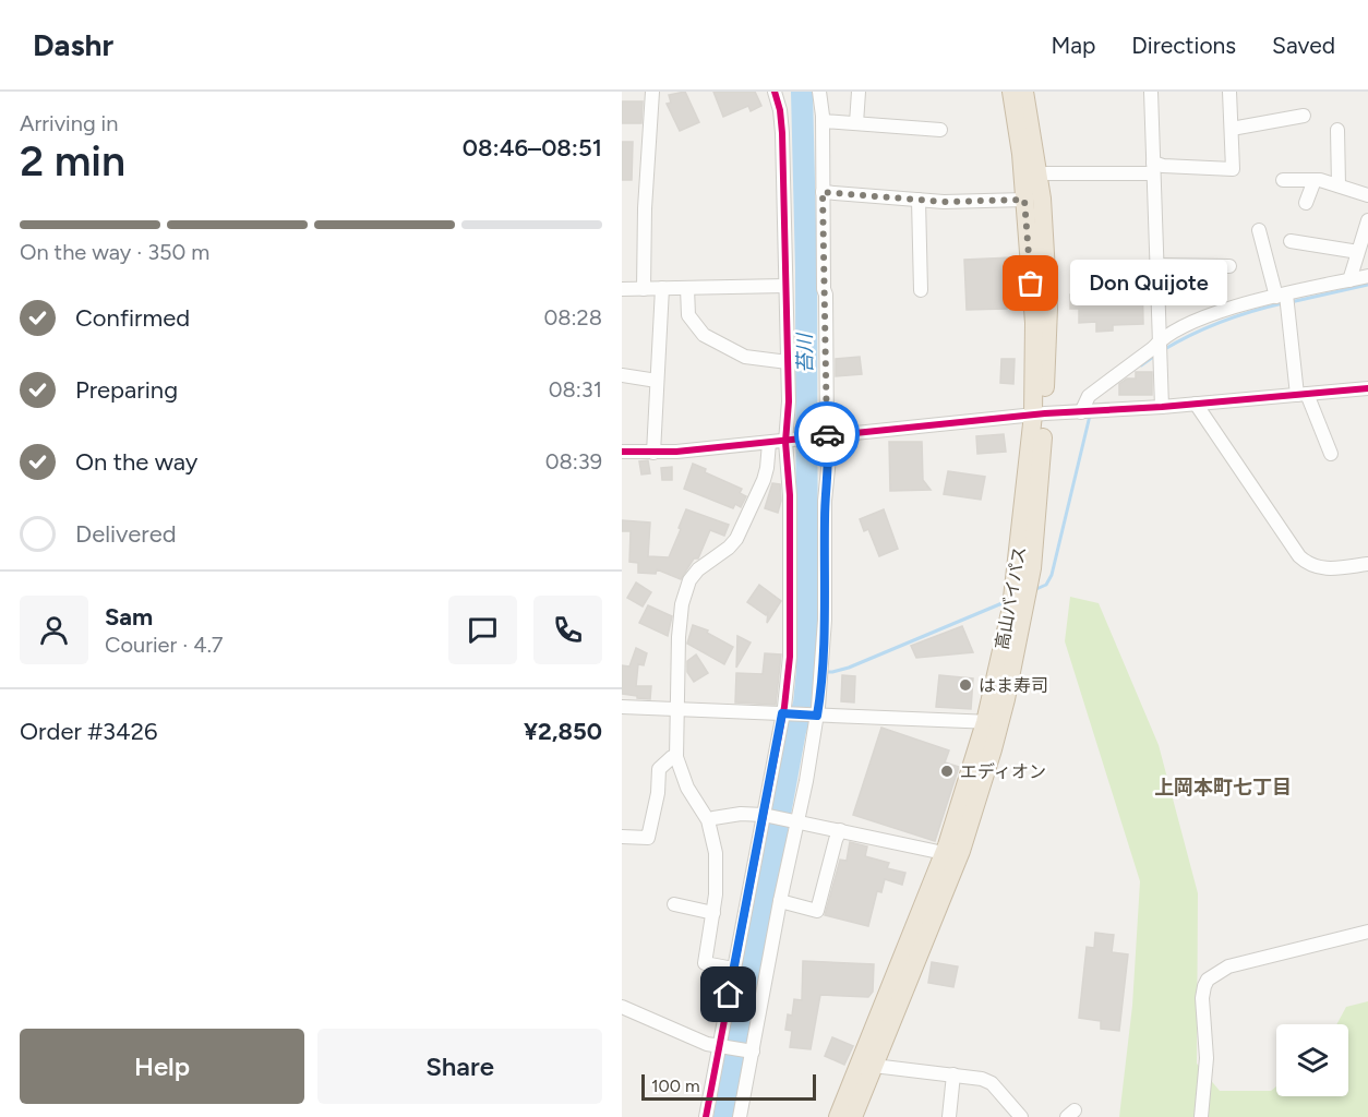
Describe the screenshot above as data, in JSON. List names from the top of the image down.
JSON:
{
  "streets": {
    "highway": ["高山バイパス"]
  },
  "districts": ["上岡本町七丁目"],
  "water": ["苔川"],
  "places": ["Don Quijote", "はま寿司", "エディオン"],
  "scale_bar": "100 m",
  "page": {
    "header": "Dashr",
    "nav": ["Map", "Directions", "Saved"],
    "heading": ["2 min", "Arriving in", "08:46–08:51"],
    "panel": [
      "Sam",
      "Courier · 4.7",
      "Order #3426",
      "¥2,850"
    ],
    "bar": "On the way · 350 m",
    "bubble": "Don Quijote",
    "list": [
      ["Confirmed", "08:28"],
      ["Preparing", "08:31"],
      ["On the way", "08:39"],
      "Delivered"
    ],
    "buttons": ["Help", "Share"],
    "scale": "100 m"
  }
}
